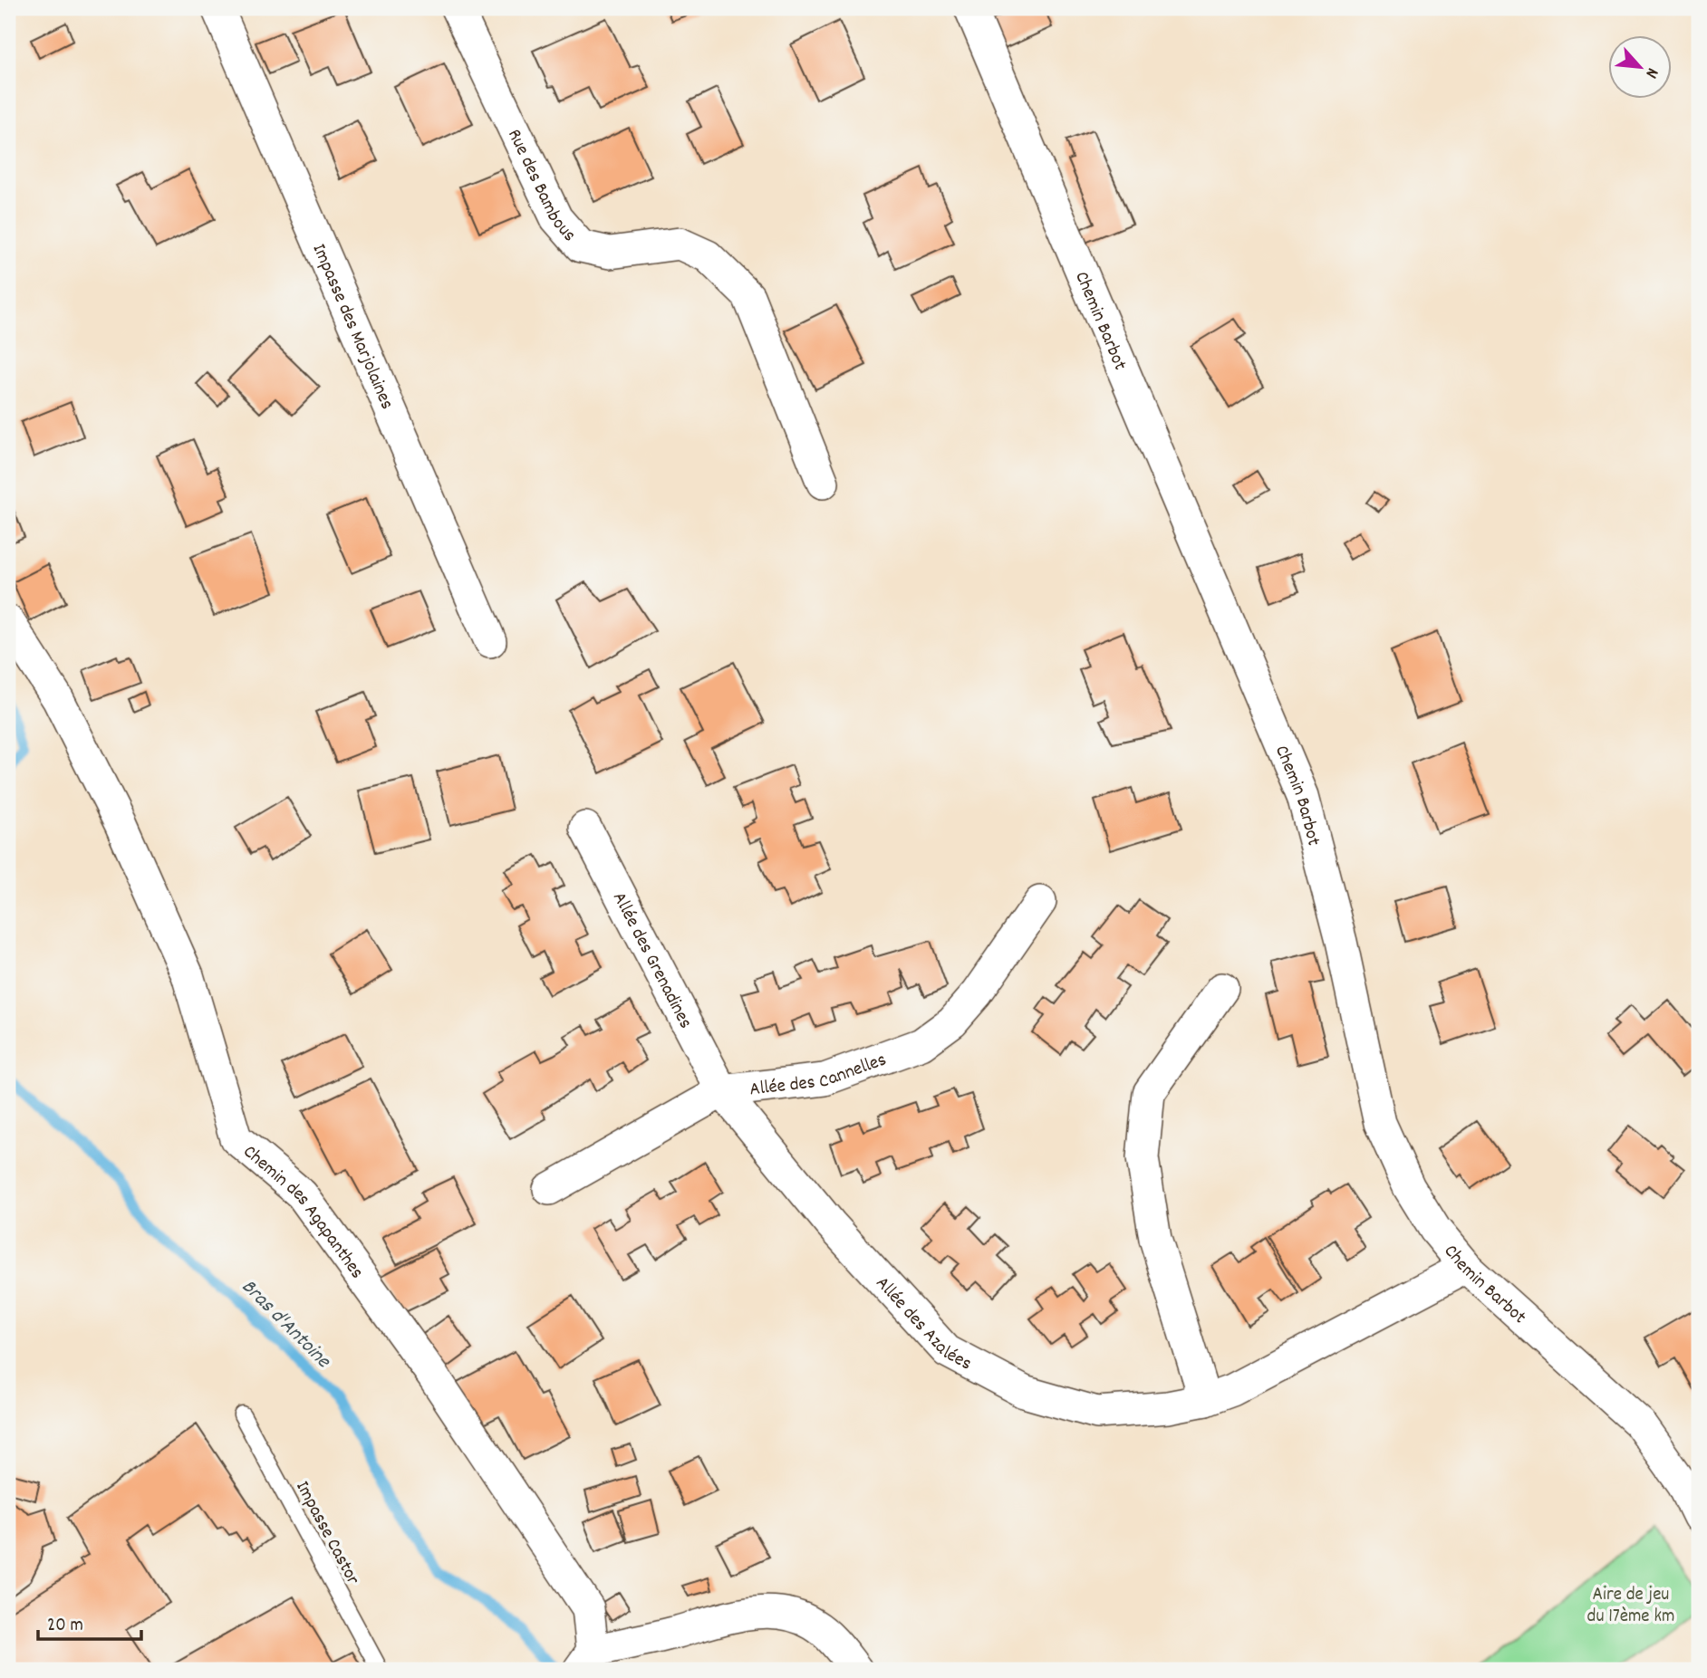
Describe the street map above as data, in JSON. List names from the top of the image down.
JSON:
{
  "streets": {
    "street": [
      "Rue des Bambous",
      "Chemin Barbot",
      "Impasse des Marjolaines",
      "Allée des Grenadines",
      "Allée des Cannelles",
      "Chemin des Agapanthes",
      "Allée des Azalées"
    ],
    "lane": ["Impasse Castor"]
  },
  "crossings": [
    ["Chemin Barbot", "Allée des Azalées"],
    ["Allée des Grenadines", "Allée des Cannelles"],
    ["Allée des Grenadines", "Allée des Azalées"],
    ["Allée des Cannelles", "Allée des Azalées"]
  ],
  "water": ["Bras d'Antoine"],
  "parks": ["Aire de jeu du 17ème km"],
  "scale_bar": "20 m",
  "north": "bottom right"
}
